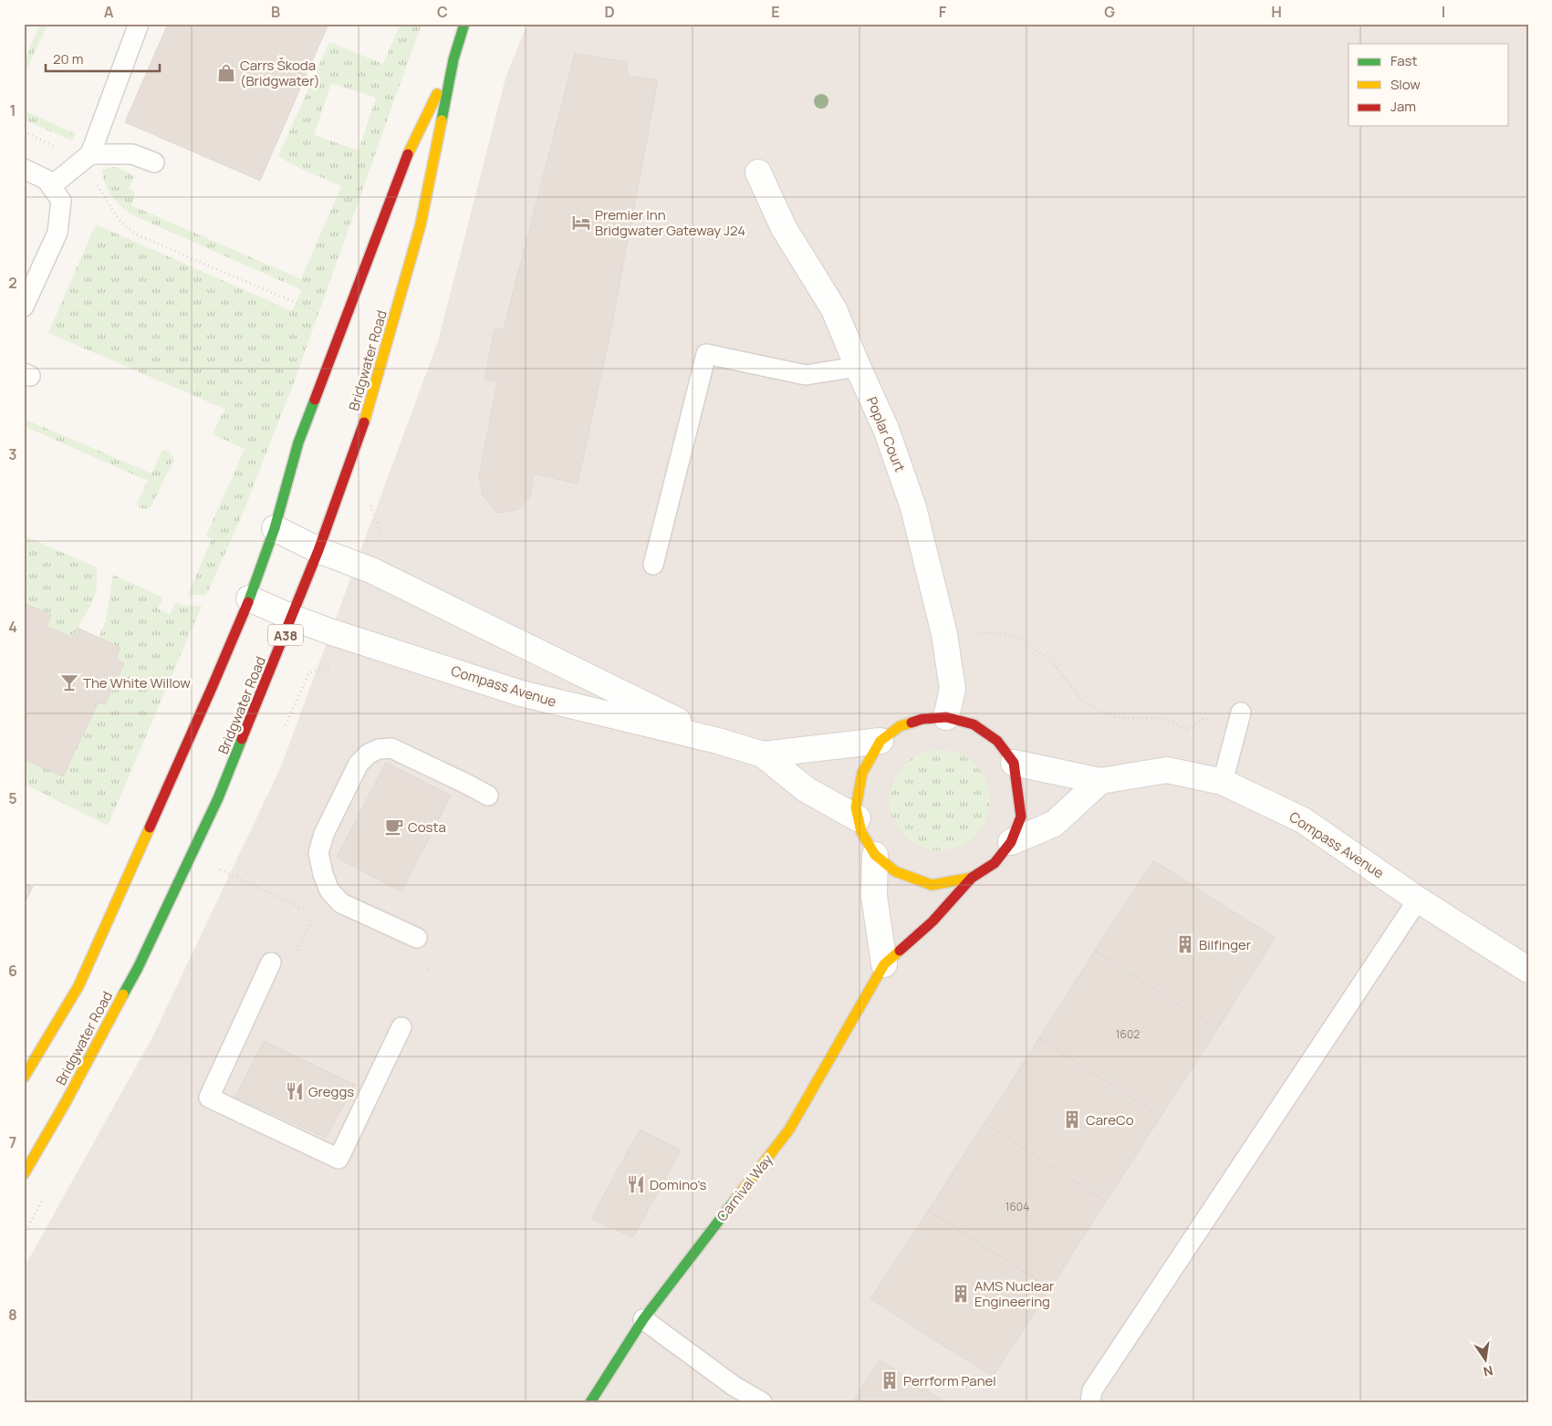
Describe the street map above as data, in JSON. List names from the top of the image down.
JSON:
{
  "streets": {
    "main road": ["Bridgwater Road", "A38", "Carnival Way"],
    "street": ["Poplar Court", "Compass Avenue"]
  },
  "crossings": [
    ["Bridgwater Road", "Compass Avenue"]
  ],
  "places": {
    "shop": ["Carrs Škoda (Bridgwater)"],
    "hotel": ["Premier Inn Bridgwater Gateway J24"],
    "bar": ["The White Willow"],
    "cafe": ["Costa"],
    "building": [
      "Bilfinger",
      "CareCo",
      "AMS Nuclear Engineering",
      "Perrform Panel"
    ],
    "restaurant": ["Greggs", "Domino's"]
  },
  "house_numbers": ["1602", "1604"],
  "legend": ["Fast", "Slow", "Jam"],
  "scale_bar": "20 m",
  "north": "bottom",
  "grid": {
    "columns": [
      "A",
      "B",
      "C",
      "D",
      "E",
      "F",
      "G",
      "H",
      "I"
    ],
    "rows": [
      "1",
      "2",
      "3",
      "4",
      "5",
      "6",
      "7",
      "8"
    ]
  }
}
